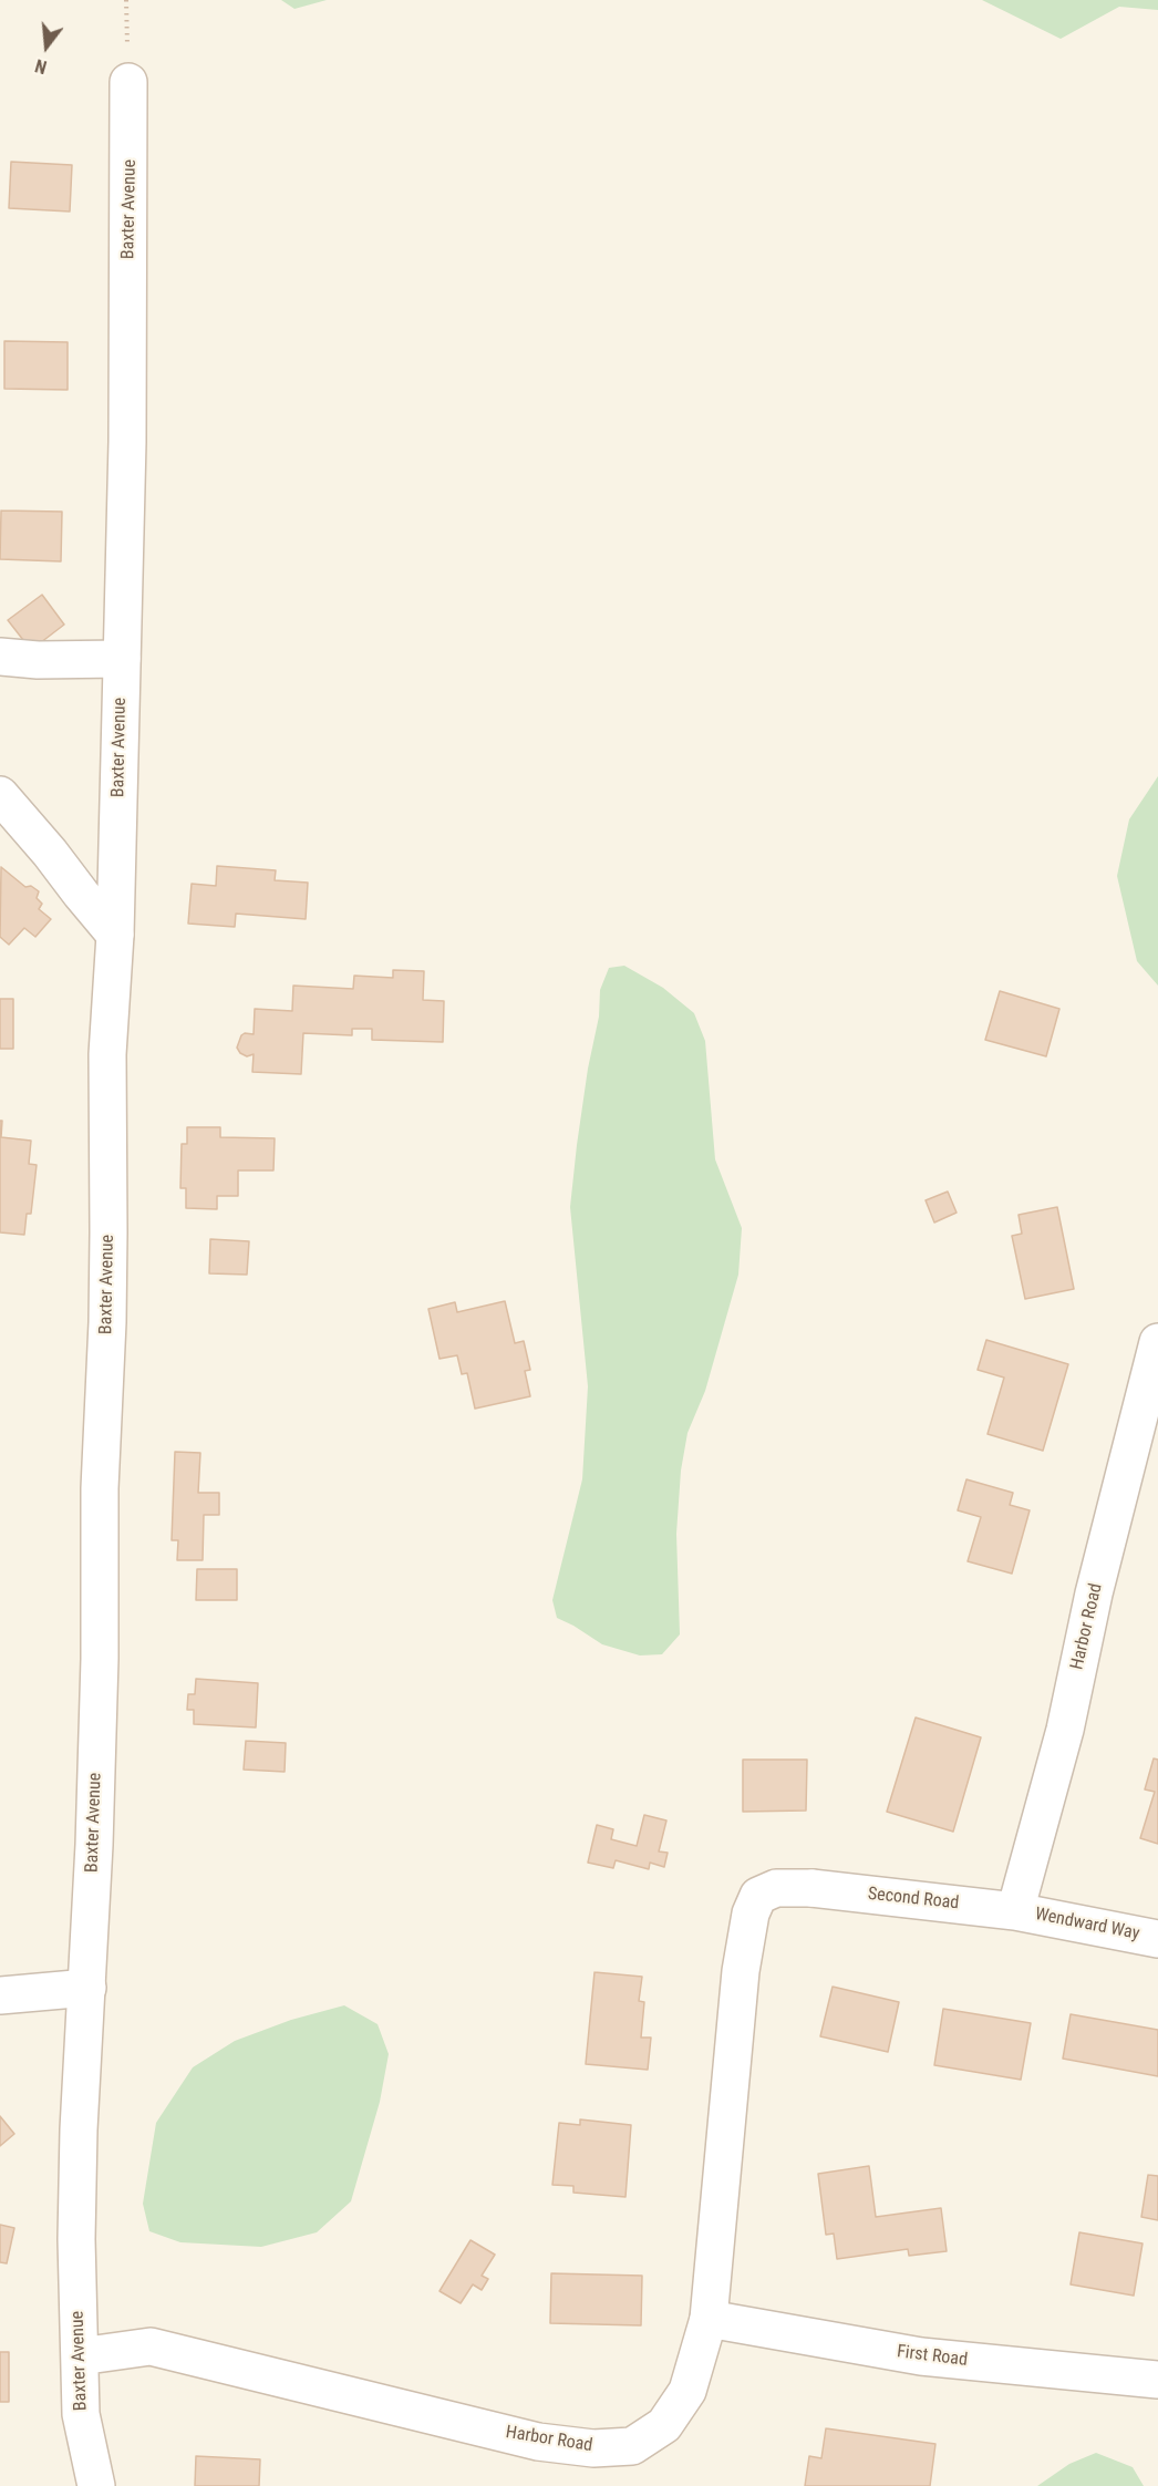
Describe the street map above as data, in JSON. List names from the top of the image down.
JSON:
{
  "streets": {
    "street": [
      "Baxter Avenue",
      "Harbor Road",
      "Second Road",
      "Wendward Way",
      "First Road"
    ]
  },
  "crossings": [
    ["Baxter Avenue", "Harbor Road"],
    ["Harbor Road", "Second Road"],
    ["Harbor Road", "Wendward Way"],
    ["Harbor Road", "First Road"],
    ["Second Road", "Wendward Way"]
  ],
  "north": "bottom"
}
